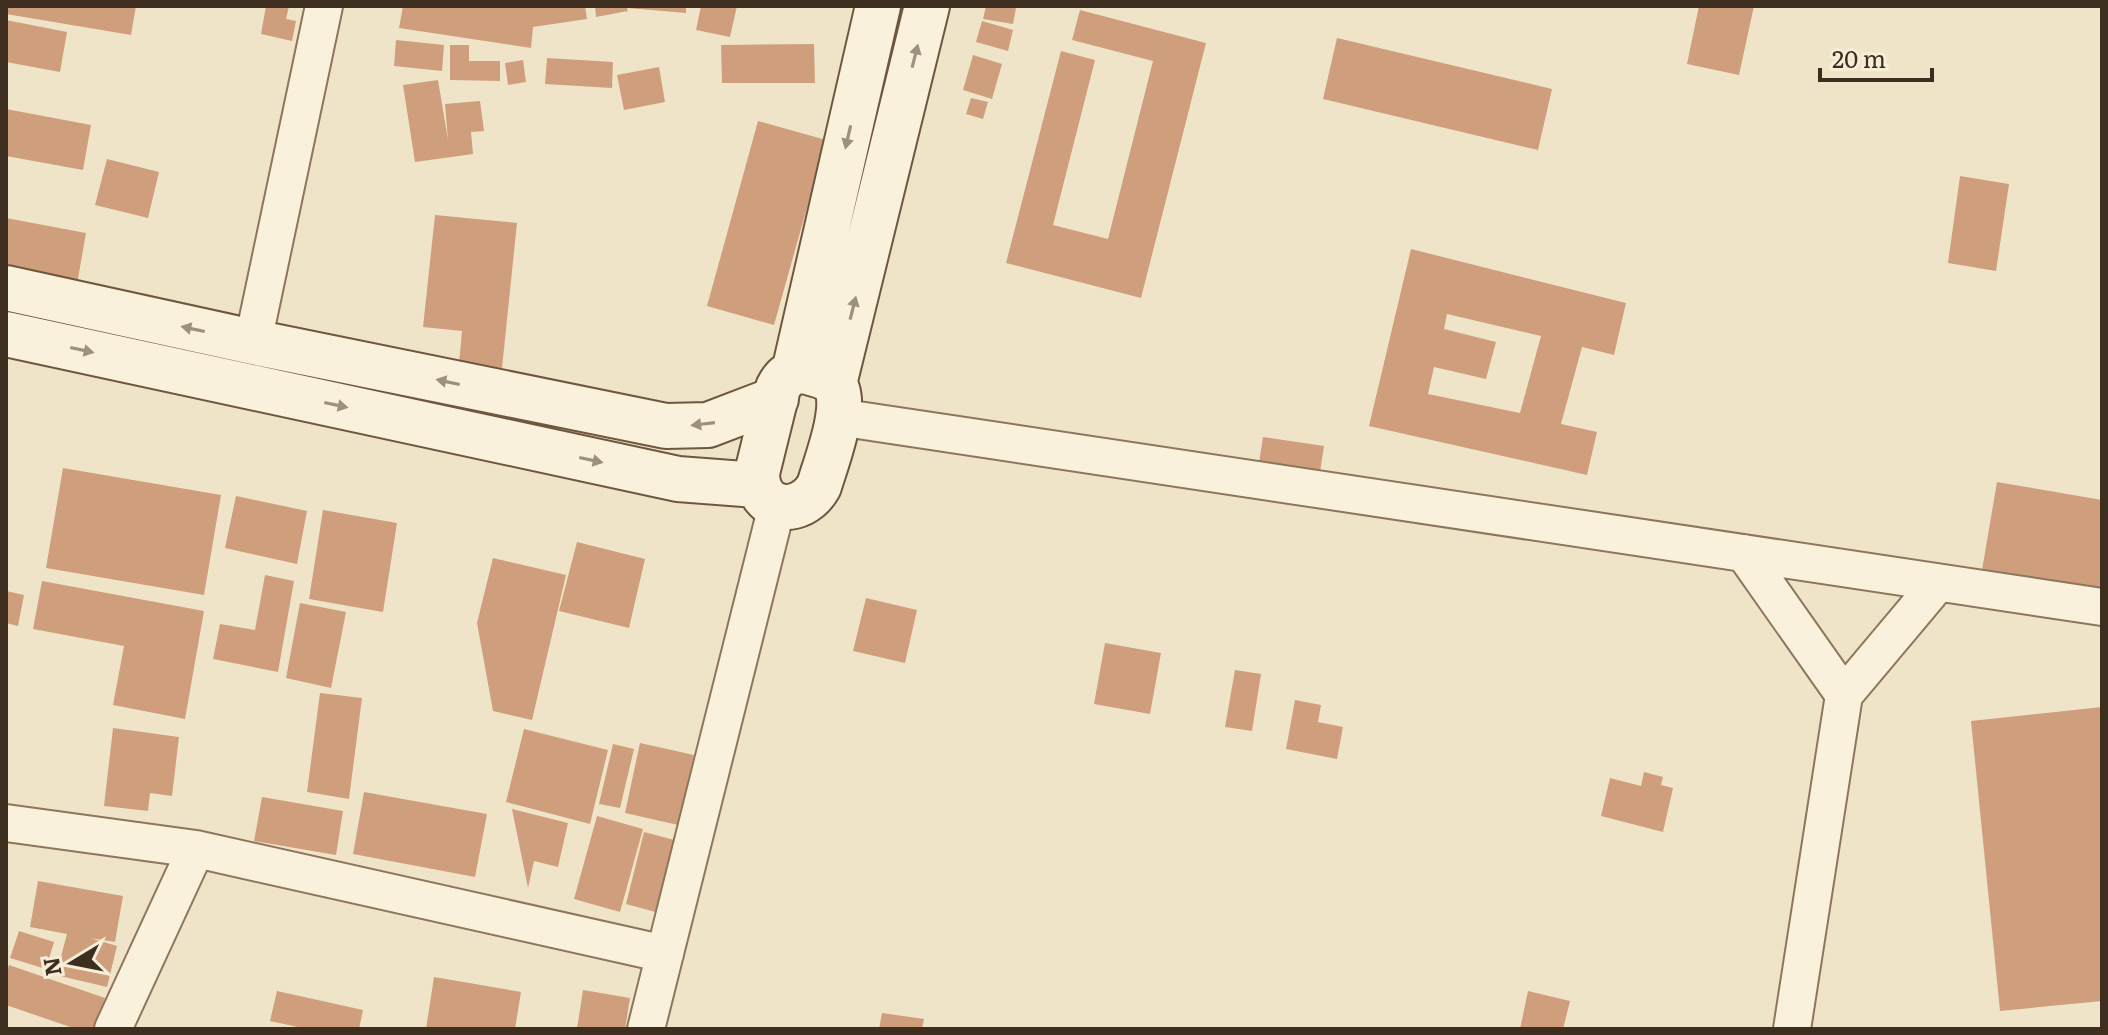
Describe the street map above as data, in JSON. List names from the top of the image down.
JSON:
{
  "scale_bar": "20 m",
  "north": "left"
}
